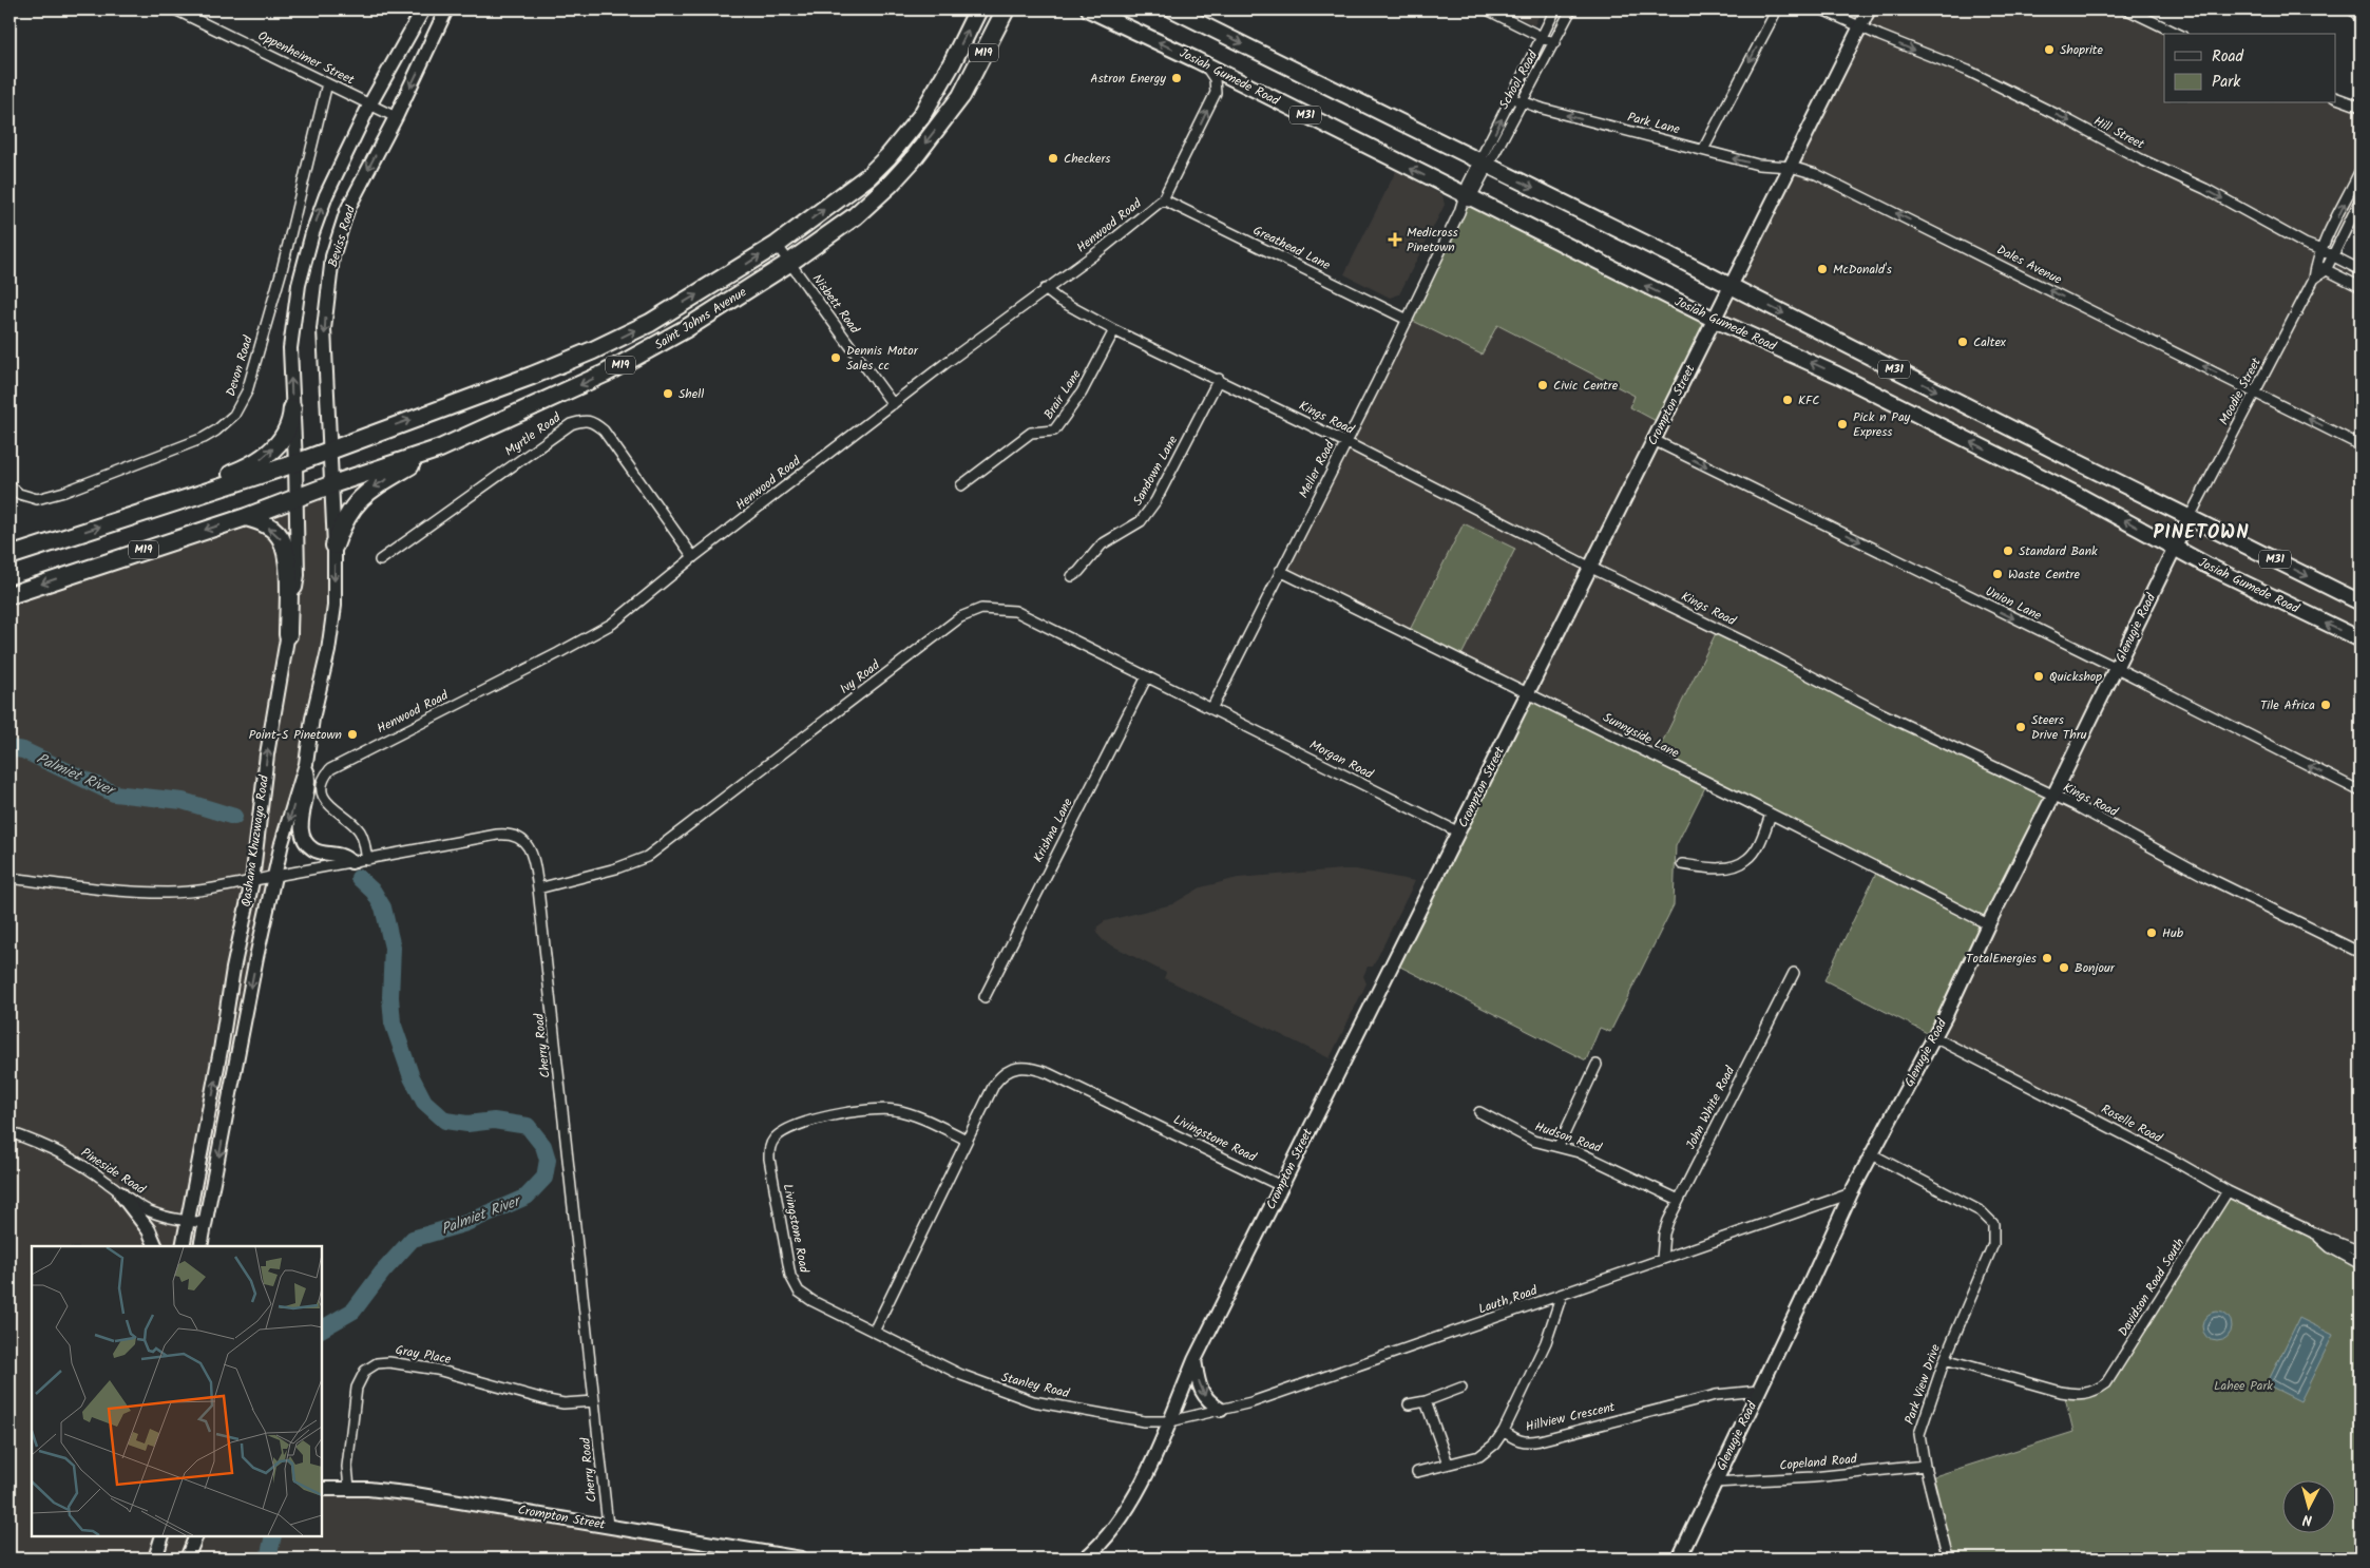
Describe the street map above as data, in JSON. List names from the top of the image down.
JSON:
{
  "streets": {
    "highway": ["M19", "Saint Johns Avenue"],
    "main road": ["Josiah Gumede Road", "M31"],
    "street": [
      "Oppenheimer Street",
      "School Road",
      "Park Lane",
      "Hill Street",
      "Henwood Road",
      "Beviss Road",
      "Greathead Lane",
      "Dales Avenue",
      "Nisbett Road",
      "Devon Road",
      "Moodie Street",
      "Brair Lane",
      "Crompton Street",
      "Kings Road",
      "Myrtle Road",
      "Meller Road",
      "Sandown Lane",
      "Union Lane",
      "Glenugie Road",
      "Ivy Road",
      "Sunnyside Lane",
      "Morgan Road",
      "Krishna Lane",
      "Qashana Khuzwayo Road",
      "Cherry Road",
      "John White Road",
      "Roselle Road",
      "Hudson Road",
      "Livingstone Road",
      "Pineside Road",
      "Davidson Road South",
      "Lauth Road",
      "Gray Place",
      "Park View Drive",
      "Stanley Road",
      "Hillview Crescent",
      "Copeland Road"
    ]
  },
  "crossings": [
    ["M19", "Beviss Road"],
    ["M19", "Saint Johns Avenue"],
    ["M19", "Qashana Khuzwayo Road"],
    ["Oppenheimer Street", "Beviss Road"],
    ["Oppenheimer Street", "Devon Road"],
    ["Josiah Gumede Road", "School Road"],
    ["Josiah Gumede Road", "Henwood Road"],
    ["Josiah Gumede Road", "Crompton Street"],
    ["Josiah Gumede Road", "Meller Road"],
    ["Josiah Gumede Road", "Glenugie Road"],
    ["School Road", "M31"],
    ["School Road", "Park Lane"],
    ["School Road", "Meller Road"],
    ["M31", "Moodie Street"],
    ["M31", "Crompton Street"],
    ["M31", "Glenugie Road"],
    ["Park Lane", "Dales Avenue"],
    ["Park Lane", "Crompton Street"],
    ["Hill Street", "Moodie Street"],
    ["Hill Street", "Crompton Street"],
    ["Henwood Road", "Greathead Lane"],
    ["Henwood Road", "Nisbett Road"],
    ["Henwood Road", "Kings Road"],
    ["Henwood Road", "Myrtle Road"],
    ["Henwood Road", "Cherry Road"],
    ["Beviss Road", "Saint Johns Avenue"],
    ["Beviss Road", "Qashana Khuzwayo Road"],
    ["Greathead Lane", "Meller Road"],
    ["Dales Avenue", "Moodie Street"],
    ["Dales Avenue", "Crompton Street"],
    ["Nisbett Road", "Saint Johns Avenue"],
    ["Saint Johns Avenue", "Qashana Khuzwayo Road"],
    ["Moodie Street", "Glenugie Road"],
    ["Brair Lane", "Kings Road"],
    ["Crompton Street", "Kings Road"],
    ["Crompton Street", "Union Lane"],
    ["Crompton Street", "Sunnyside Lane"],
    ["Crompton Street", "Morgan Road"],
    ["Crompton Street", "Cherry Road"],
    ["Crompton Street", "Livingstone Road"],
    ["Crompton Street", "Lauth Road"],
    ["Crompton Street", "Gray Place"],
    ["Crompton Street", "Stanley Road"],
    ["Kings Road", "Meller Road"],
    ["Kings Road", "Sandown Lane"],
    ["Kings Road", "Glenugie Road"],
    ["Meller Road", "Ivy Road"],
    ["Meller Road", "Sunnyside Lane"],
    ["Meller Road", "Morgan Road"],
    ["Union Lane", "Glenugie Road"],
    ["Glenugie Road", "Sunnyside Lane"],
    ["Glenugie Road", "Roselle Road"],
    ["Glenugie Road", "Lauth Road"],
    ["Glenugie Road", "Park View Drive"],
    ["Glenugie Road", "Hillview Crescent"],
    ["Glenugie Road", "Copeland Road"],
    ["Ivy Road", "Morgan Road"],
    ["Ivy Road", "Krishna Lane"],
    ["Ivy Road", "Cherry Road"],
    ["Qashana Khuzwayo Road", "Cherry Road"],
    ["Qashana Khuzwayo Road", "Pineside Road"],
    ["Cherry Road", "Gray Place"],
    ["John White Road", "Hudson Road"],
    ["John White Road", "Lauth Road"],
    ["Roselle Road", "Davidson Road South"],
    ["Livingstone Road", "Stanley Road"],
    ["Davidson Road South", "Park View Drive"],
    ["Lauth Road", "Stanley Road"],
    ["Lauth Road", "Hillview Crescent"],
    ["Park View Drive", "Copeland Road"]
  ],
  "one_way": ["Park Lane", "Hill Street", "Dales Avenue"],
  "districts": ["PINETOWN"],
  "water": ["Palmiet River"],
  "parks": ["Lahee Park"],
  "places": {
    "other": [
      "Shoprite",
      "Astron Energy",
      "Checkers",
      "McDonald's",
      "Caltex",
      "Dennis Motor Sales cc",
      "Civic Centre",
      "Shell",
      "KFC",
      "Pick n Pay Express",
      "Standard Bank",
      "Waste Centre",
      "Quickshop",
      "Tile Africa",
      "Steers Drive Thru",
      "Point-S Pinetown",
      "Hub",
      "TotalEnergies",
      "Bonjour"
    ],
    "health": ["Medicross Pinetown"]
  },
  "legend": ["Road", "Park"],
  "north": "bottom"
}
